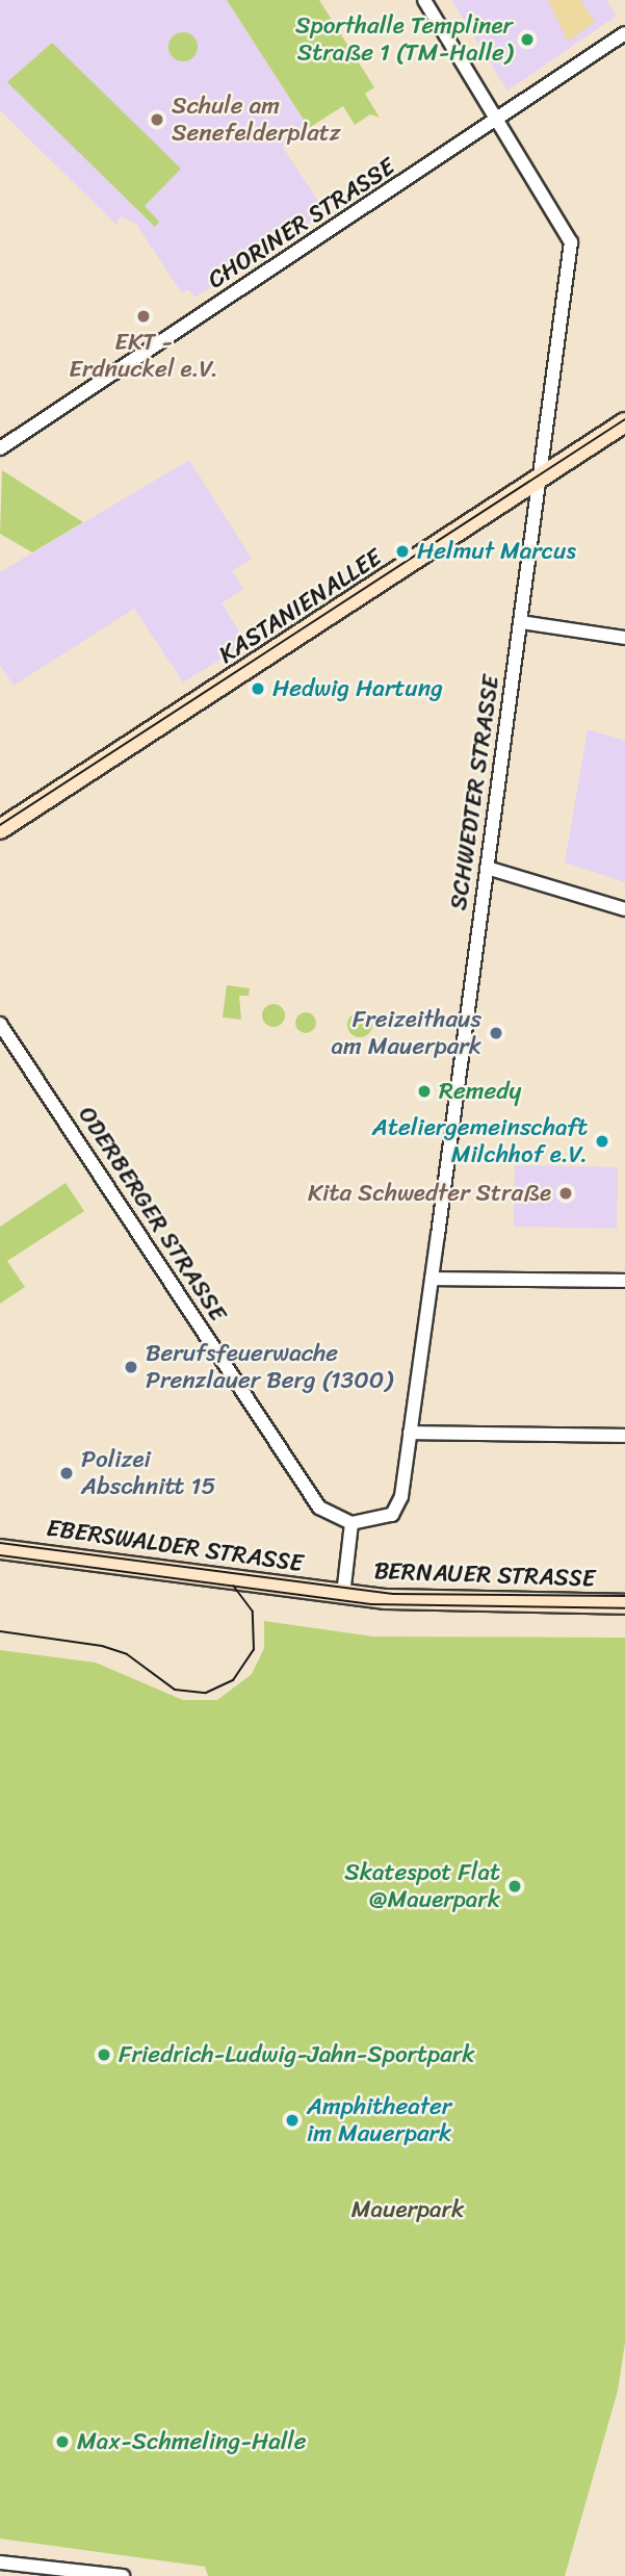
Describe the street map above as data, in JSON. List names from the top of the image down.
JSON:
{
  "streets": {
    "street": [
      "CHORINER STRASSE",
      "KASTANIENALLEE",
      "SCHWEDTER STRASSE",
      "ODERBERGER STRASSE",
      "EBERSWALDER STRASSE",
      "BERNAUER STRASSE"
    ]
  },
  "crossings": [
    ["CHORINER STRASSE", "SCHWEDTER STRASSE"],
    ["KASTANIENALLEE", "SCHWEDTER STRASSE"],
    ["SCHWEDTER STRASSE", "ODERBERGER STRASSE"],
    ["EBERSWALDER STRASSE", "BERNAUER STRASSE"]
  ],
  "parks": ["Mauerpark"],
  "places": [
    "Sporthalle Templiner Straße 1 (TM-Halle)",
    "Schule am Senefelderplatz",
    "EKT - Erdnuckel e.V.",
    "Helmut Marcus",
    "Hedwig Hartung",
    "Freizeithaus am Mauerpark",
    "Remedy",
    "Ateliergemeinschaft Milchhof e.V.",
    "Kita Schwedter Straße",
    "Berufsfeuerwache Prenzlauer Berg (1300)",
    "Polizei Abschnitt 15",
    "Skatespot Flat @Mauerpark",
    "Friedrich-Ludwig-Jahn-Sportpark",
    "Amphitheater im Mauerpark",
    "Max-Schmeling-Halle"
  ]
}
